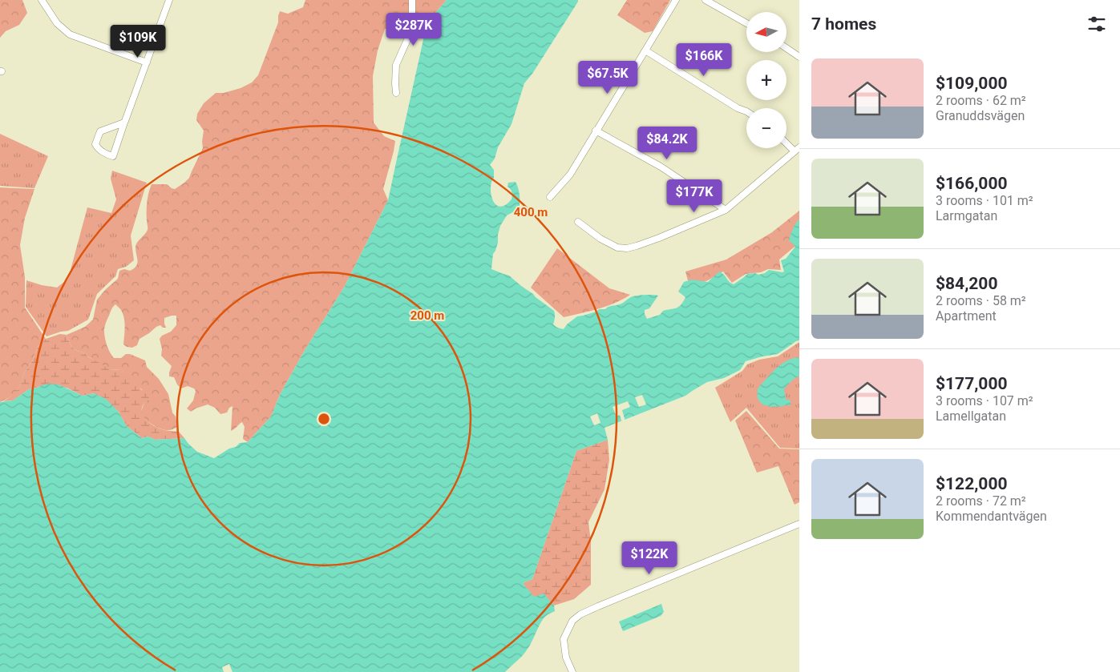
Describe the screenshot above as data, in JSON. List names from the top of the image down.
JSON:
{
  "north": "left",
  "page": {
    "heading": "7 homes",
    "map_buttons": ["+", "−"],
    "price": [
      "$287K",
      "$109K",
      "$166K",
      "$67.5K",
      "$84.2K",
      "$177K",
      "$122K"
    ],
    "list": [
      {
        "name": "$109,000",
        "note": "2 rooms · 62 m² · Granuddsvägen"
      },
      {
        "name": "$166,000",
        "note": "3 rooms · 101 m² · Larmgatan"
      },
      {
        "name": "$84,200",
        "note": "2 rooms · 58 m² · Apartment"
      },
      {
        "name": "$177,000",
        "note": "3 rooms · 107 m² · Lamellgatan"
      },
      {
        "name": "$122,000",
        "note": "2 rooms · 72 m² · Kommendantvägen"
      }
    ]
  },
  "rings": ["400 m", "200 m"]
}
